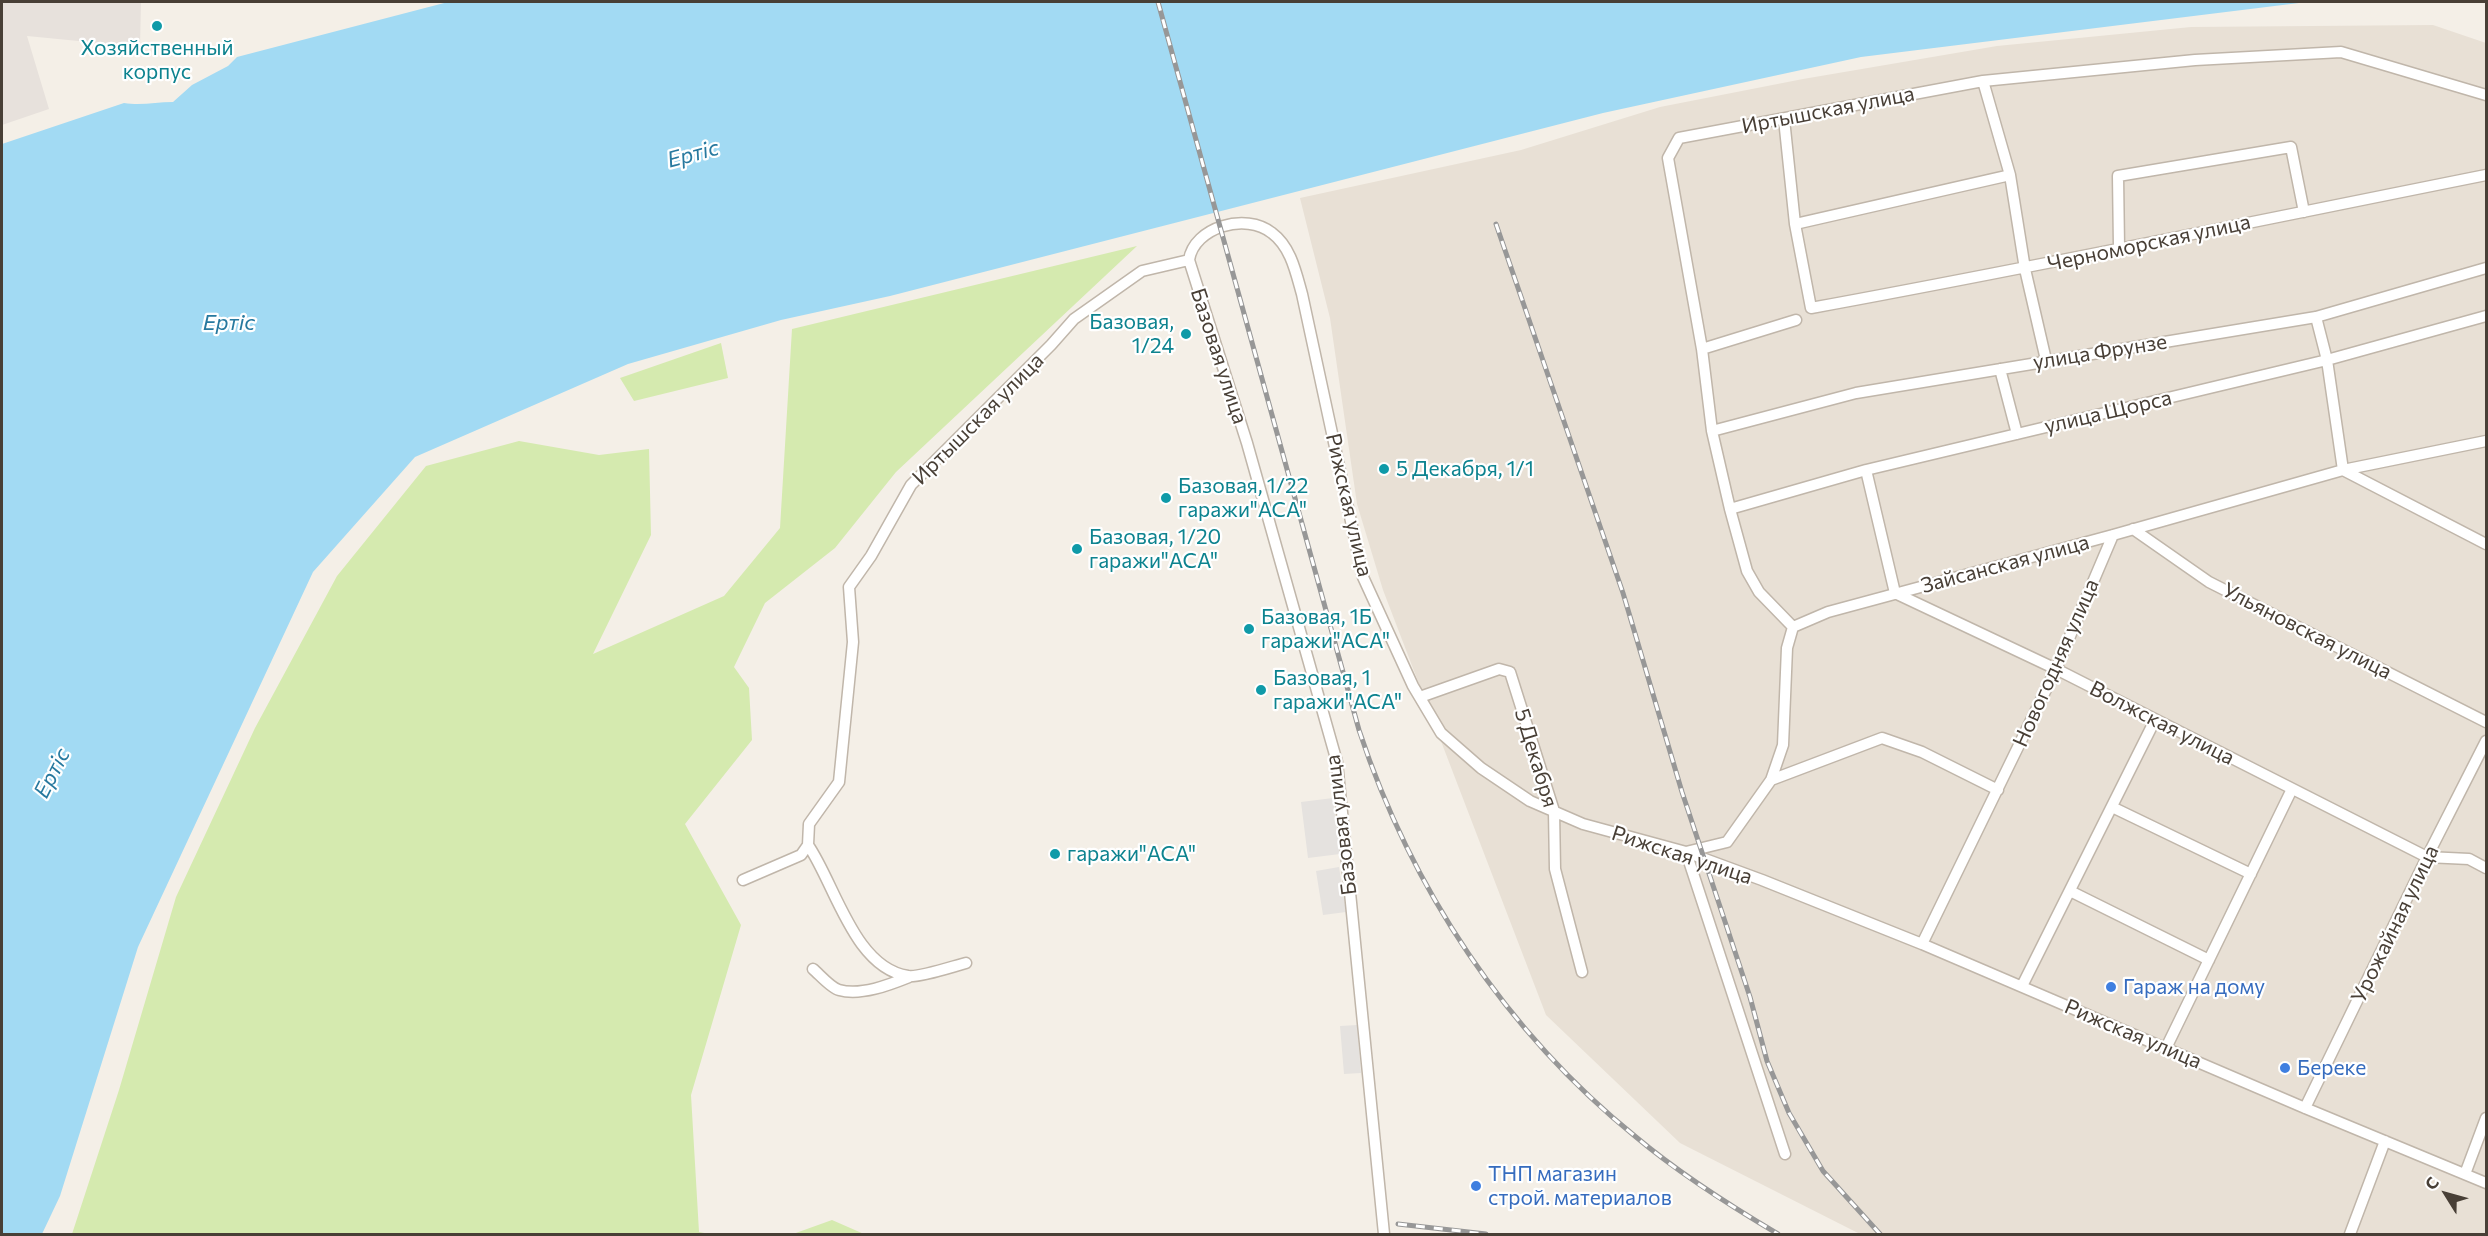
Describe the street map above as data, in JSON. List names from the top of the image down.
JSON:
{
  "streets": {
    "street": [
      "Иртышская улица",
      "Черноморская улица",
      "улица Фрунзе",
      "Базовая улица",
      "улица Щорса",
      "Рижская улица",
      "Зайсанская улица",
      "Ульяновская улица",
      "Новогодняя улица",
      "Волжская улица",
      "5 Декабря",
      "Урожайная улица"
    ]
  },
  "crossings": [
    ["Иртышская улица", "улица Фрунзе"],
    ["Иртышская улица", "Базовая улица"],
    ["Иртышская улица", "улица Щорса"],
    ["Иртышская улица", "Зайсанская улица"],
    ["Базовая улица", "Рижская улица"],
    ["Рижская улица", "Новогодняя улица"],
    ["Рижская улица", "5 Декабря"],
    ["Рижская улица", "Урожайная улица"],
    ["Зайсанская улица", "Ульяновская улица"],
    ["Зайсанская улица", "Новогодняя улица"],
    ["Зайсанская улица", "Волжская улица"],
    ["Новогодняя улица", "Волжская улица"],
    ["Волжская улица", "Урожайная улица"]
  ],
  "water": ["Ертіс"],
  "places": [
    "Хозяйственный корпус",
    "Базовая, 1/24",
    "5 Декабря, 1/1",
    "Базовая, 1/22 гаражи\"ACА\"",
    "Базовая, 1/20 гаражи\"ACА\"",
    "Базовая, 1Б гаражи\"ACА\"",
    "Базовая, 1 гаражи\"ACА\"",
    "гаражи\"ACА\"",
    "Гараж на дому",
    "Береке",
    "ТНП магазин строй. материалов"
  ],
  "north": "top left"
}
